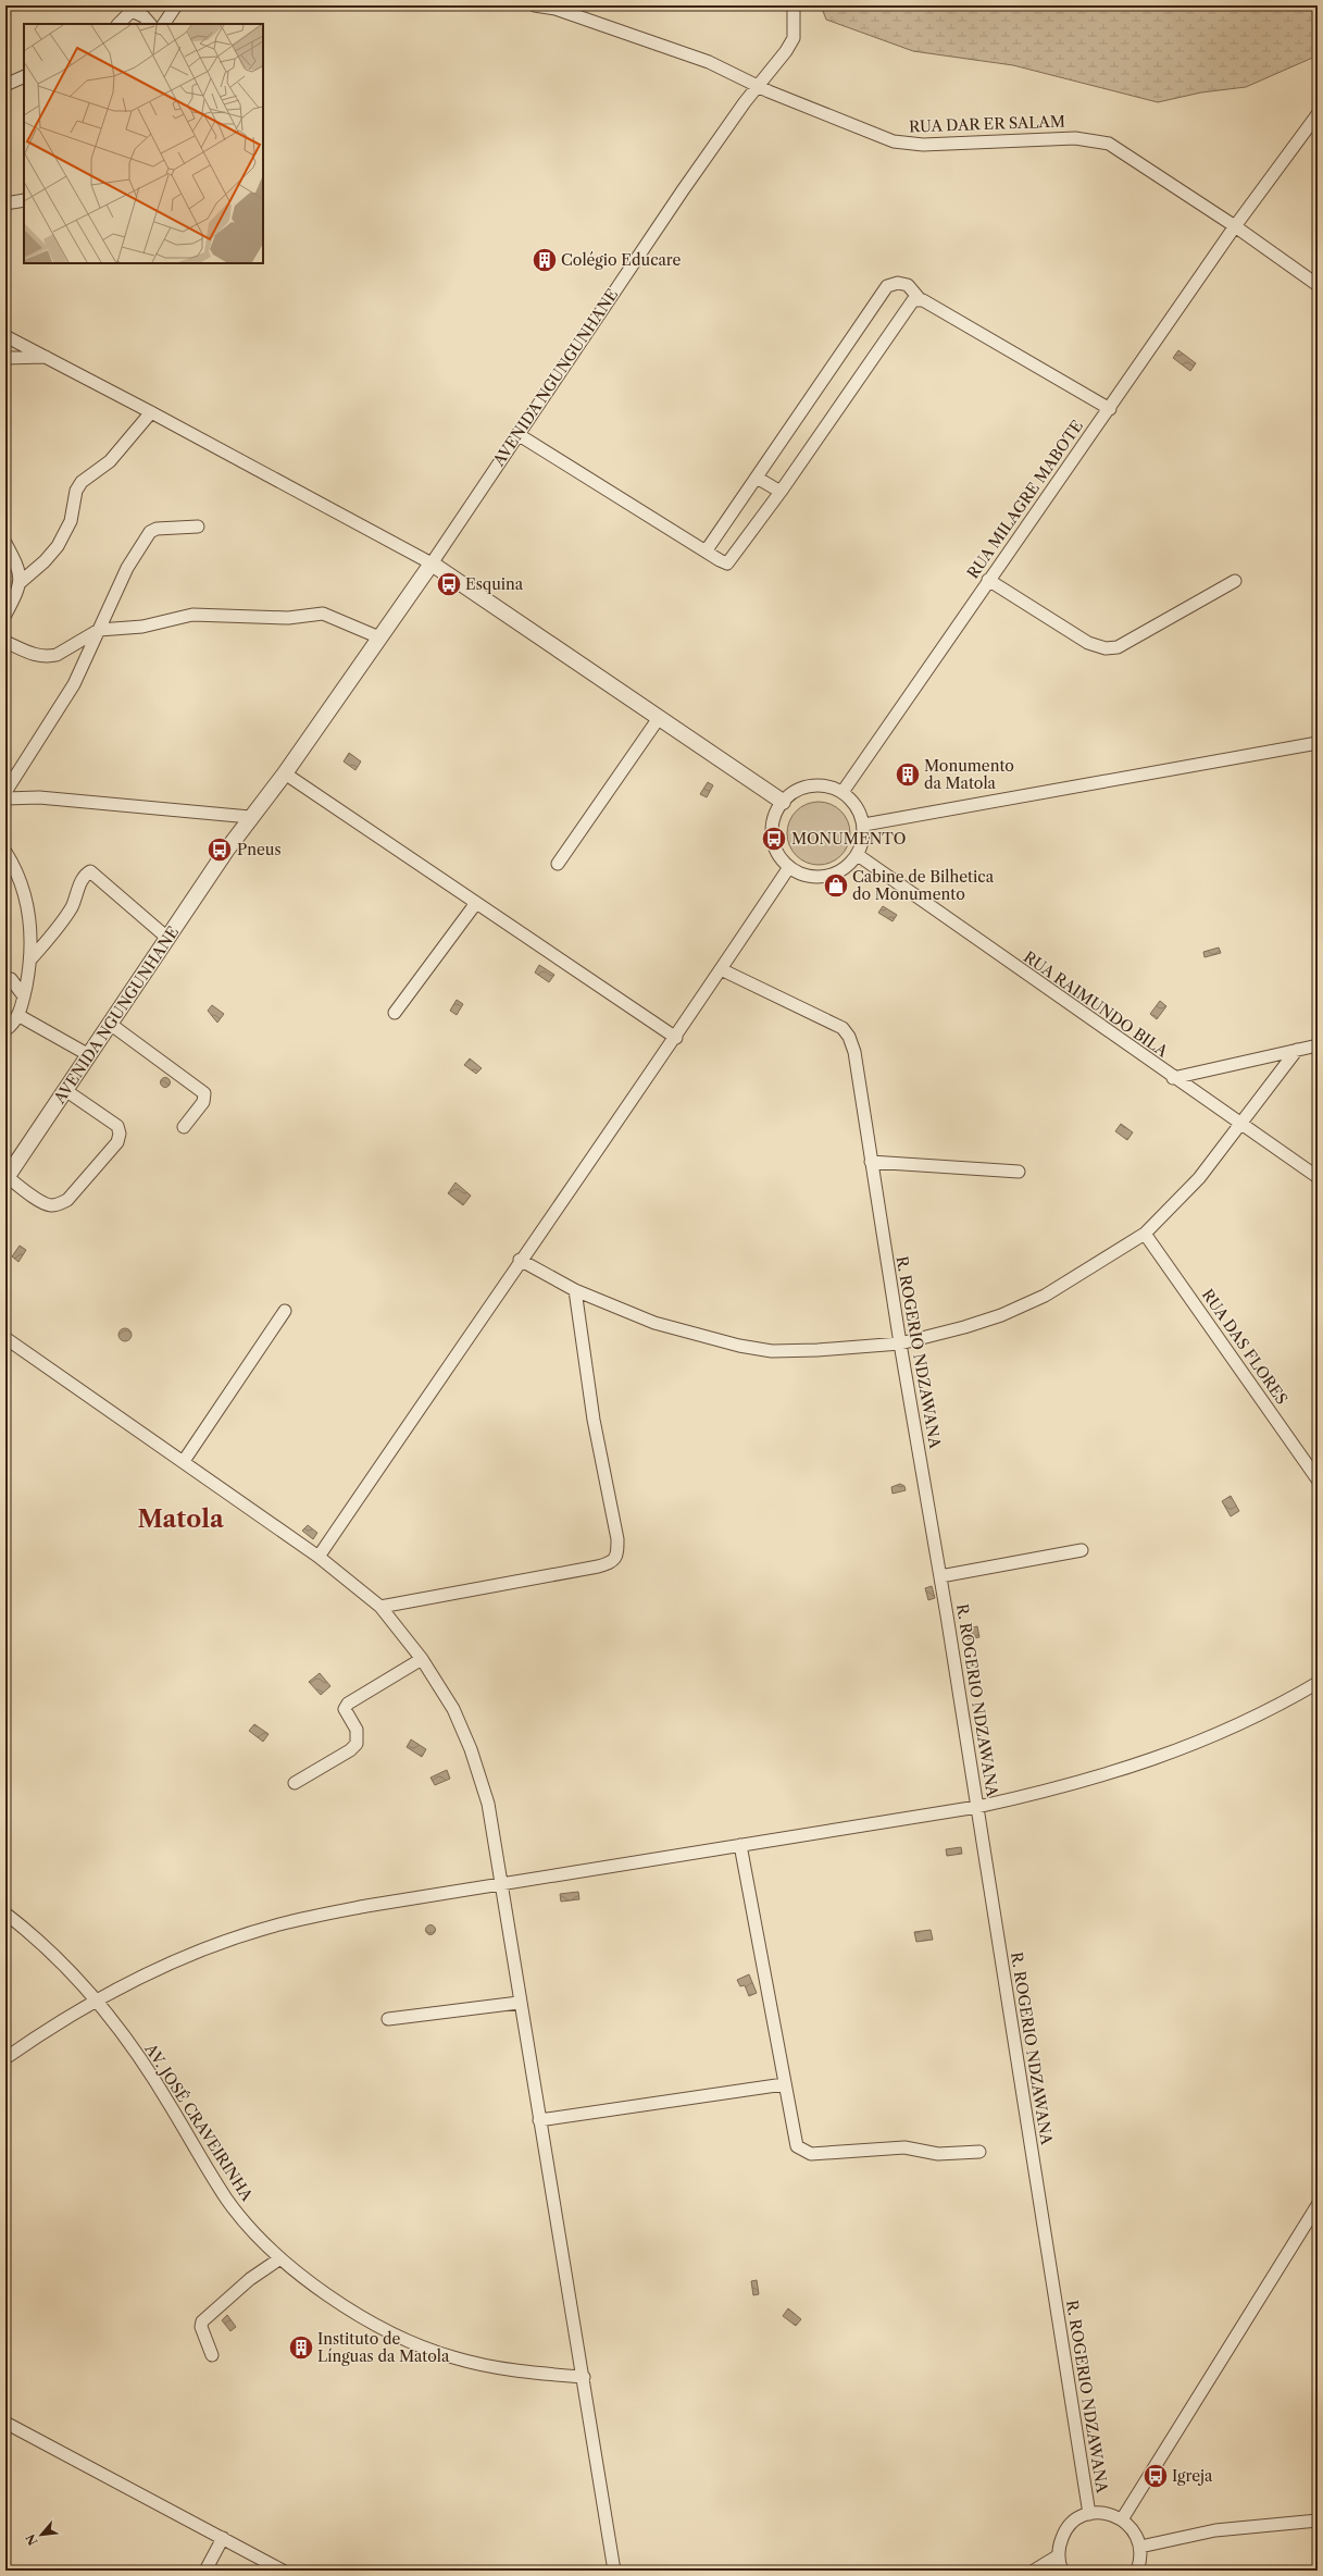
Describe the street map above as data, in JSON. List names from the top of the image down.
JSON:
{
  "streets": {
    "street": [
      "RUA DAR ER SALAM",
      "AVENIDA NGUNGUNHANE",
      "RUA MILAGRE MABOTE",
      "RUA RAIMUNDO BILA",
      "RUA DAS FLORES",
      "R. ROGERIO NDZAWANA",
      "AV. JOSÉ CRAVEIRINHA"
    ]
  },
  "crossings": [
    ["RUA DAR ER SALAM", "AVENIDA NGUNGUNHANE"],
    ["RUA DAR ER SALAM", "RUA MILAGRE MABOTE"],
    ["RUA MILAGRE MABOTE", "RUA RAIMUNDO BILA"]
  ],
  "districts": ["Matola"],
  "places": {
    "building": ["Colégio Educare", "Monumento da Matola", "Instituto de Línguas da Matola"],
    "bus stop": [
      "Esquina",
      "MONUMENTO",
      "Pneus",
      "Igreja"
    ],
    "shop": ["Cabine de Bilhetica do Monumento"]
  },
  "north": "bottom left"
}
